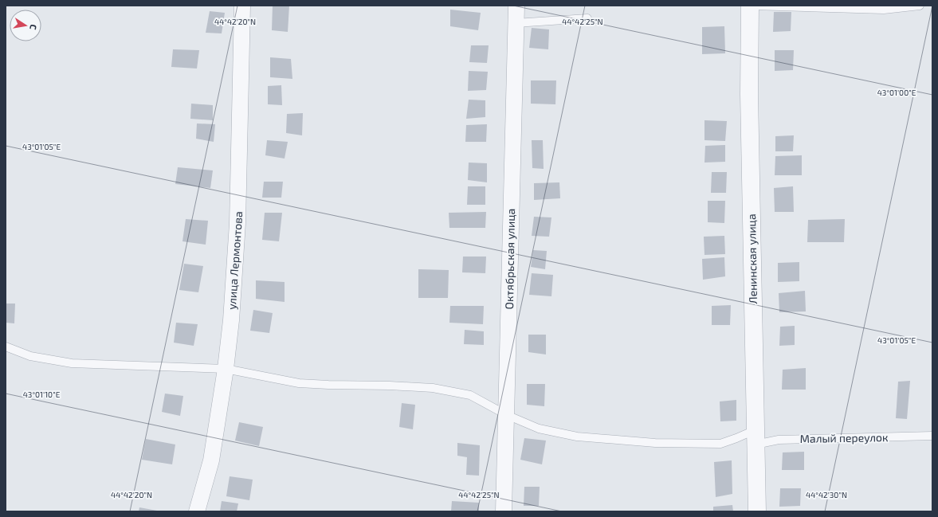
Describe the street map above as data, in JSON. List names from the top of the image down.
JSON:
{
  "streets": {
    "street": ["Октябрьская улица", "Ленинская улица", "улица Лермонтова"],
    "lane": ["Малый переулок"]
  },
  "crossings": [
    ["Октябрьская улица", "Малый переулок"],
    ["Ленинская улица", "Малый переулок"],
    ["улица Лермонтова", "Малый переулок"]
  ],
  "north": "right",
  "coordinates": [
    "44°42'20\"N",
    "44°42'25\"N",
    "43°01'00\"E",
    "43°01'05\"E",
    "43°01'10\"E",
    "44°42'30\"N"
  ]
}
